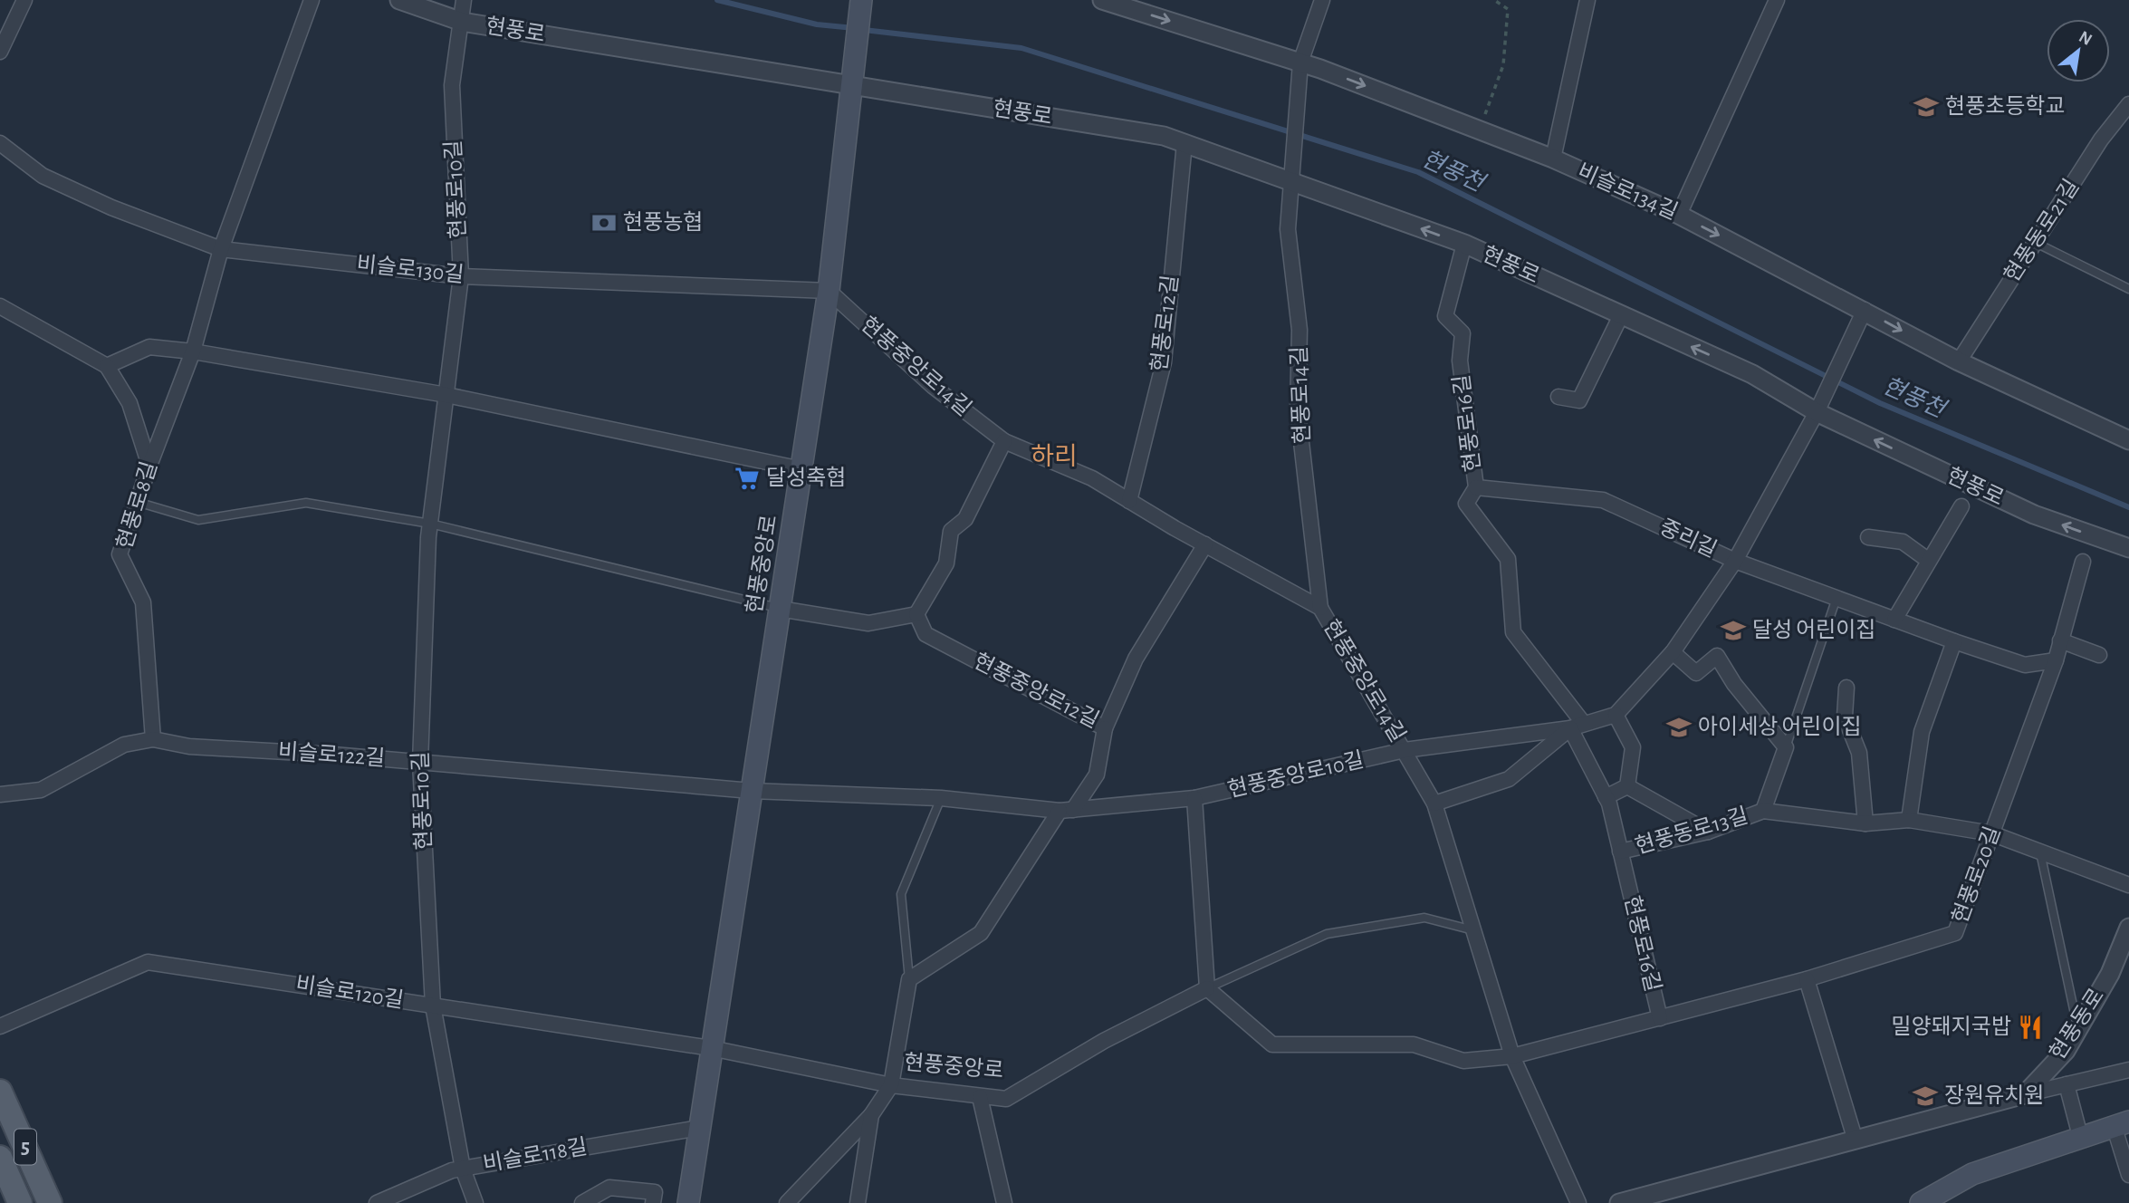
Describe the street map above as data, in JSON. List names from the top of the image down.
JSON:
{
  "streets": {
    "main road": ["현풍중앙로", "5"],
    "street": [
      "현풍로",
      "현풍로10길",
      "비슬로134길",
      "현풍동로21길",
      "비슬로130길",
      "현풍로12길",
      "현풍중앙로14길",
      "현풍로14길",
      "현풍로16길",
      "현풍로8길",
      "중리길",
      "현풍중앙로12길",
      "비슬로122길",
      "현풍중앙로10길",
      "현풍동로13길",
      "현풍로20길",
      "비슬로120길",
      "현풍동로",
      "비슬로118길"
    ]
  },
  "crossings": [
    ["현풍로", "현풍로10길"],
    ["현풍로", "현풍로12길"],
    ["현풍로", "현풍로14길"],
    ["현풍로", "현풍로16길"],
    ["현풍로", "현풍중앙로"],
    ["현풍로10길", "비슬로130길"],
    ["현풍로10길", "비슬로122길"],
    ["현풍로10길", "비슬로120길"],
    ["현풍로10길", "비슬로118길"],
    ["비슬로134길", "현풍동로21길"],
    ["비슬로134길", "현풍로14길"],
    ["비슬로130길", "현풍중앙로14길"],
    ["비슬로130길", "현풍로8길"],
    ["비슬로130길", "현풍중앙로"],
    ["현풍로12길", "현풍중앙로14길"],
    ["현풍중앙로14길", "현풍로14길"],
    ["현풍중앙로14길", "현풍로16길"],
    ["현풍중앙로14길", "현풍중앙로"],
    ["현풍중앙로14길", "현풍중앙로12길"],
    ["현풍중앙로14길", "현풍중앙로10길"],
    ["현풍로16길", "중리길"],
    ["현풍로16길", "현풍중앙로10길"],
    ["현풍로16길", "현풍동로13길"],
    ["현풍로16길", "현풍로20길"],
    ["현풍로8길", "비슬로122길"],
    ["중리길", "현풍로20길"],
    ["현풍중앙로", "비슬로122길"],
    ["현풍중앙로", "현풍중앙로10길"],
    ["현풍중앙로", "비슬로120길"],
    ["현풍중앙로", "비슬로118길"],
    ["비슬로122길", "현풍중앙로10길"],
    ["현풍동로13길", "현풍로20길"]
  ],
  "one_way": ["현풍로", "비슬로134길"],
  "districts": ["하리"],
  "water": ["현풍천"],
  "places": {
    "school or university": [
      "현풍초등학교",
      "달성 어린이집",
      "아이세상 어린이집",
      "장원유치원"
    ],
    "bank": ["현풍농협"],
    "supermarket": ["달성축협"],
    "restaurant": ["밀양돼지국밥"]
  },
  "north": "top right"
}
